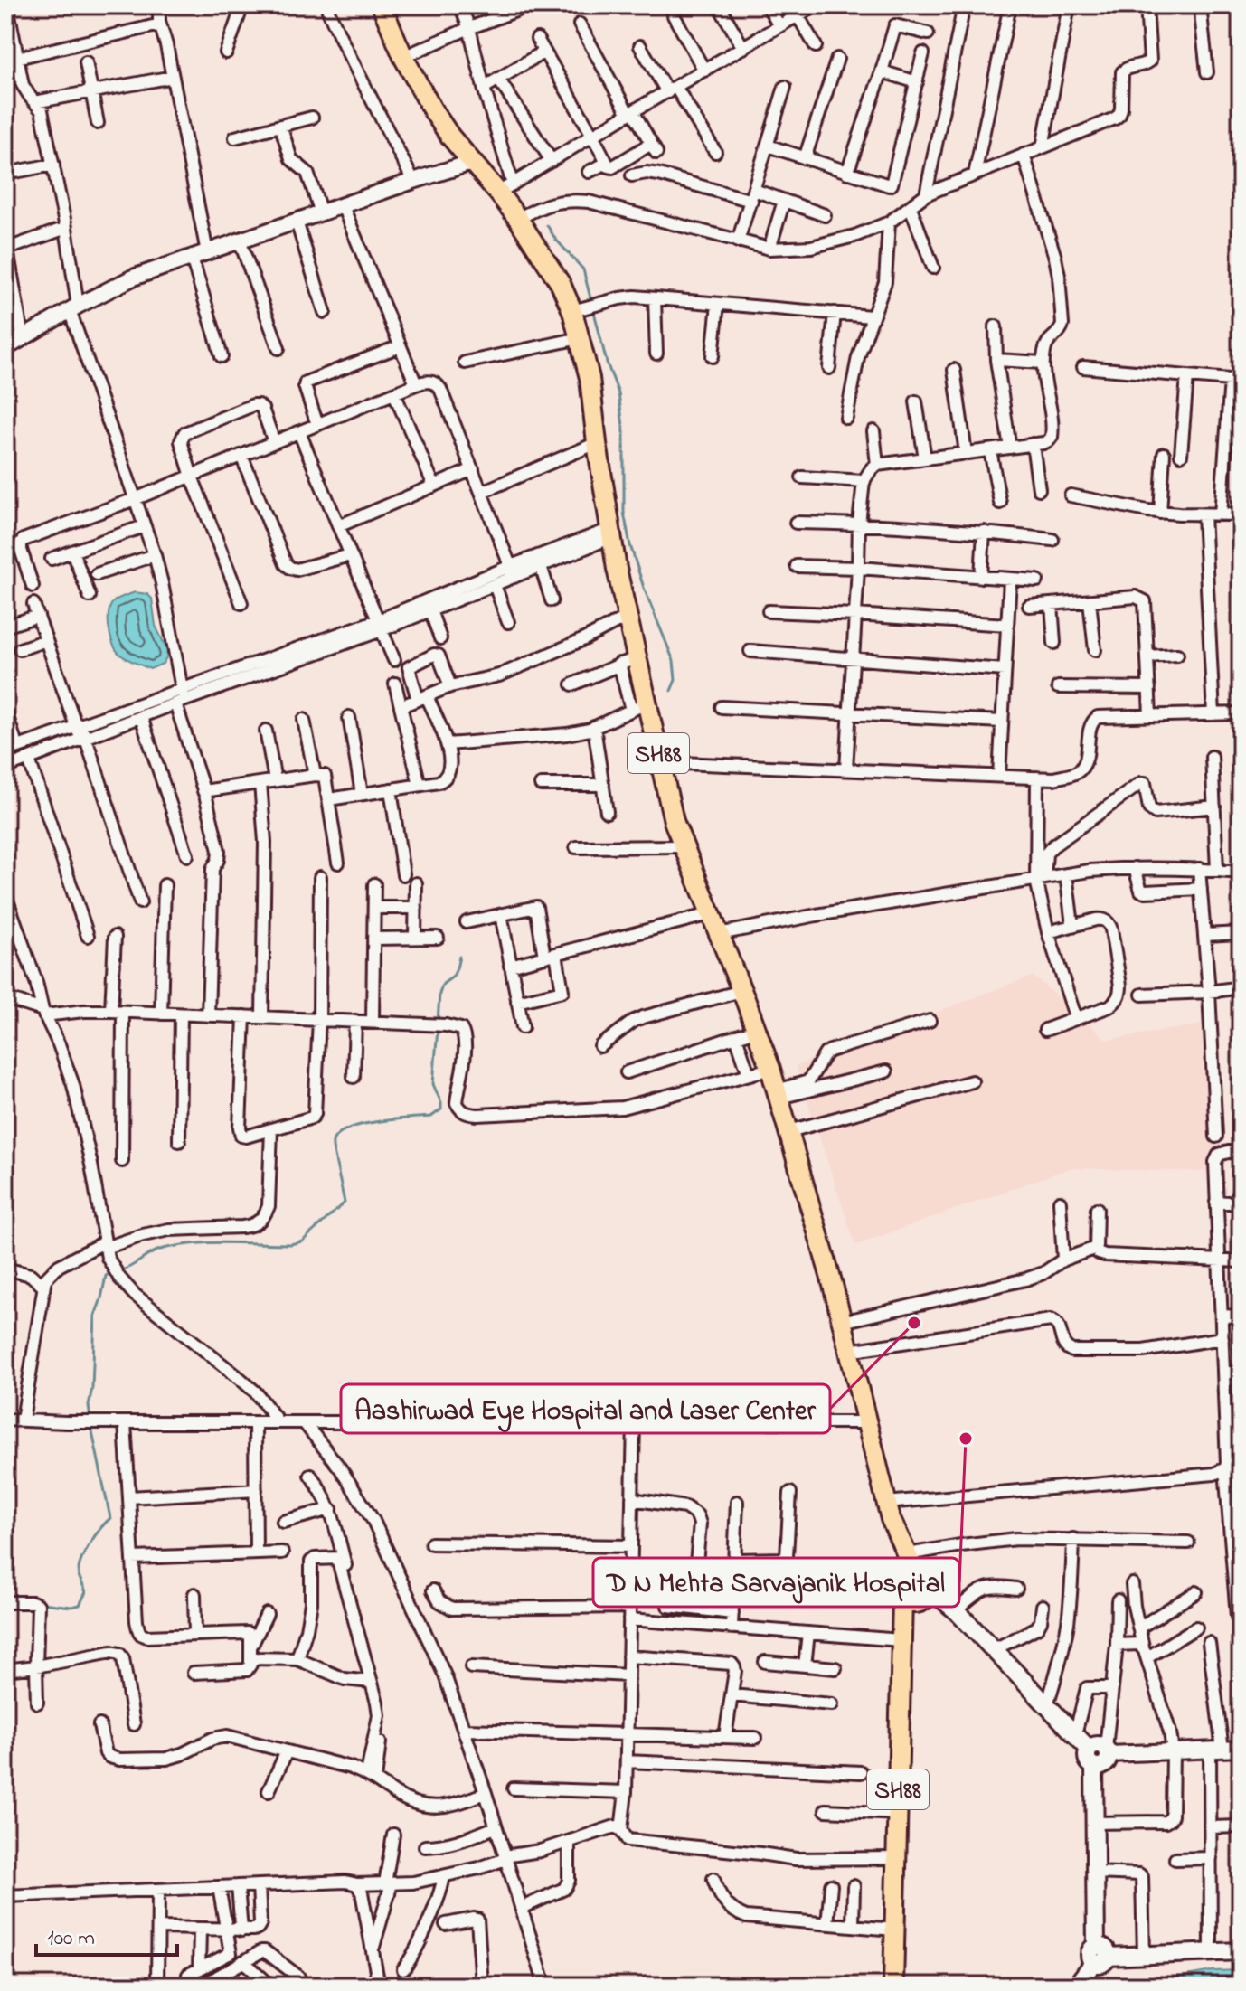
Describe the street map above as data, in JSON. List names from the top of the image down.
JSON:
{
  "streets": {
    "main road": ["SH88"]
  },
  "places": ["Aashirwad Eye Hospital and Laser Center", "D N Mehta Sarvajanik Hospital"],
  "scale_bar": "100 m"
}
